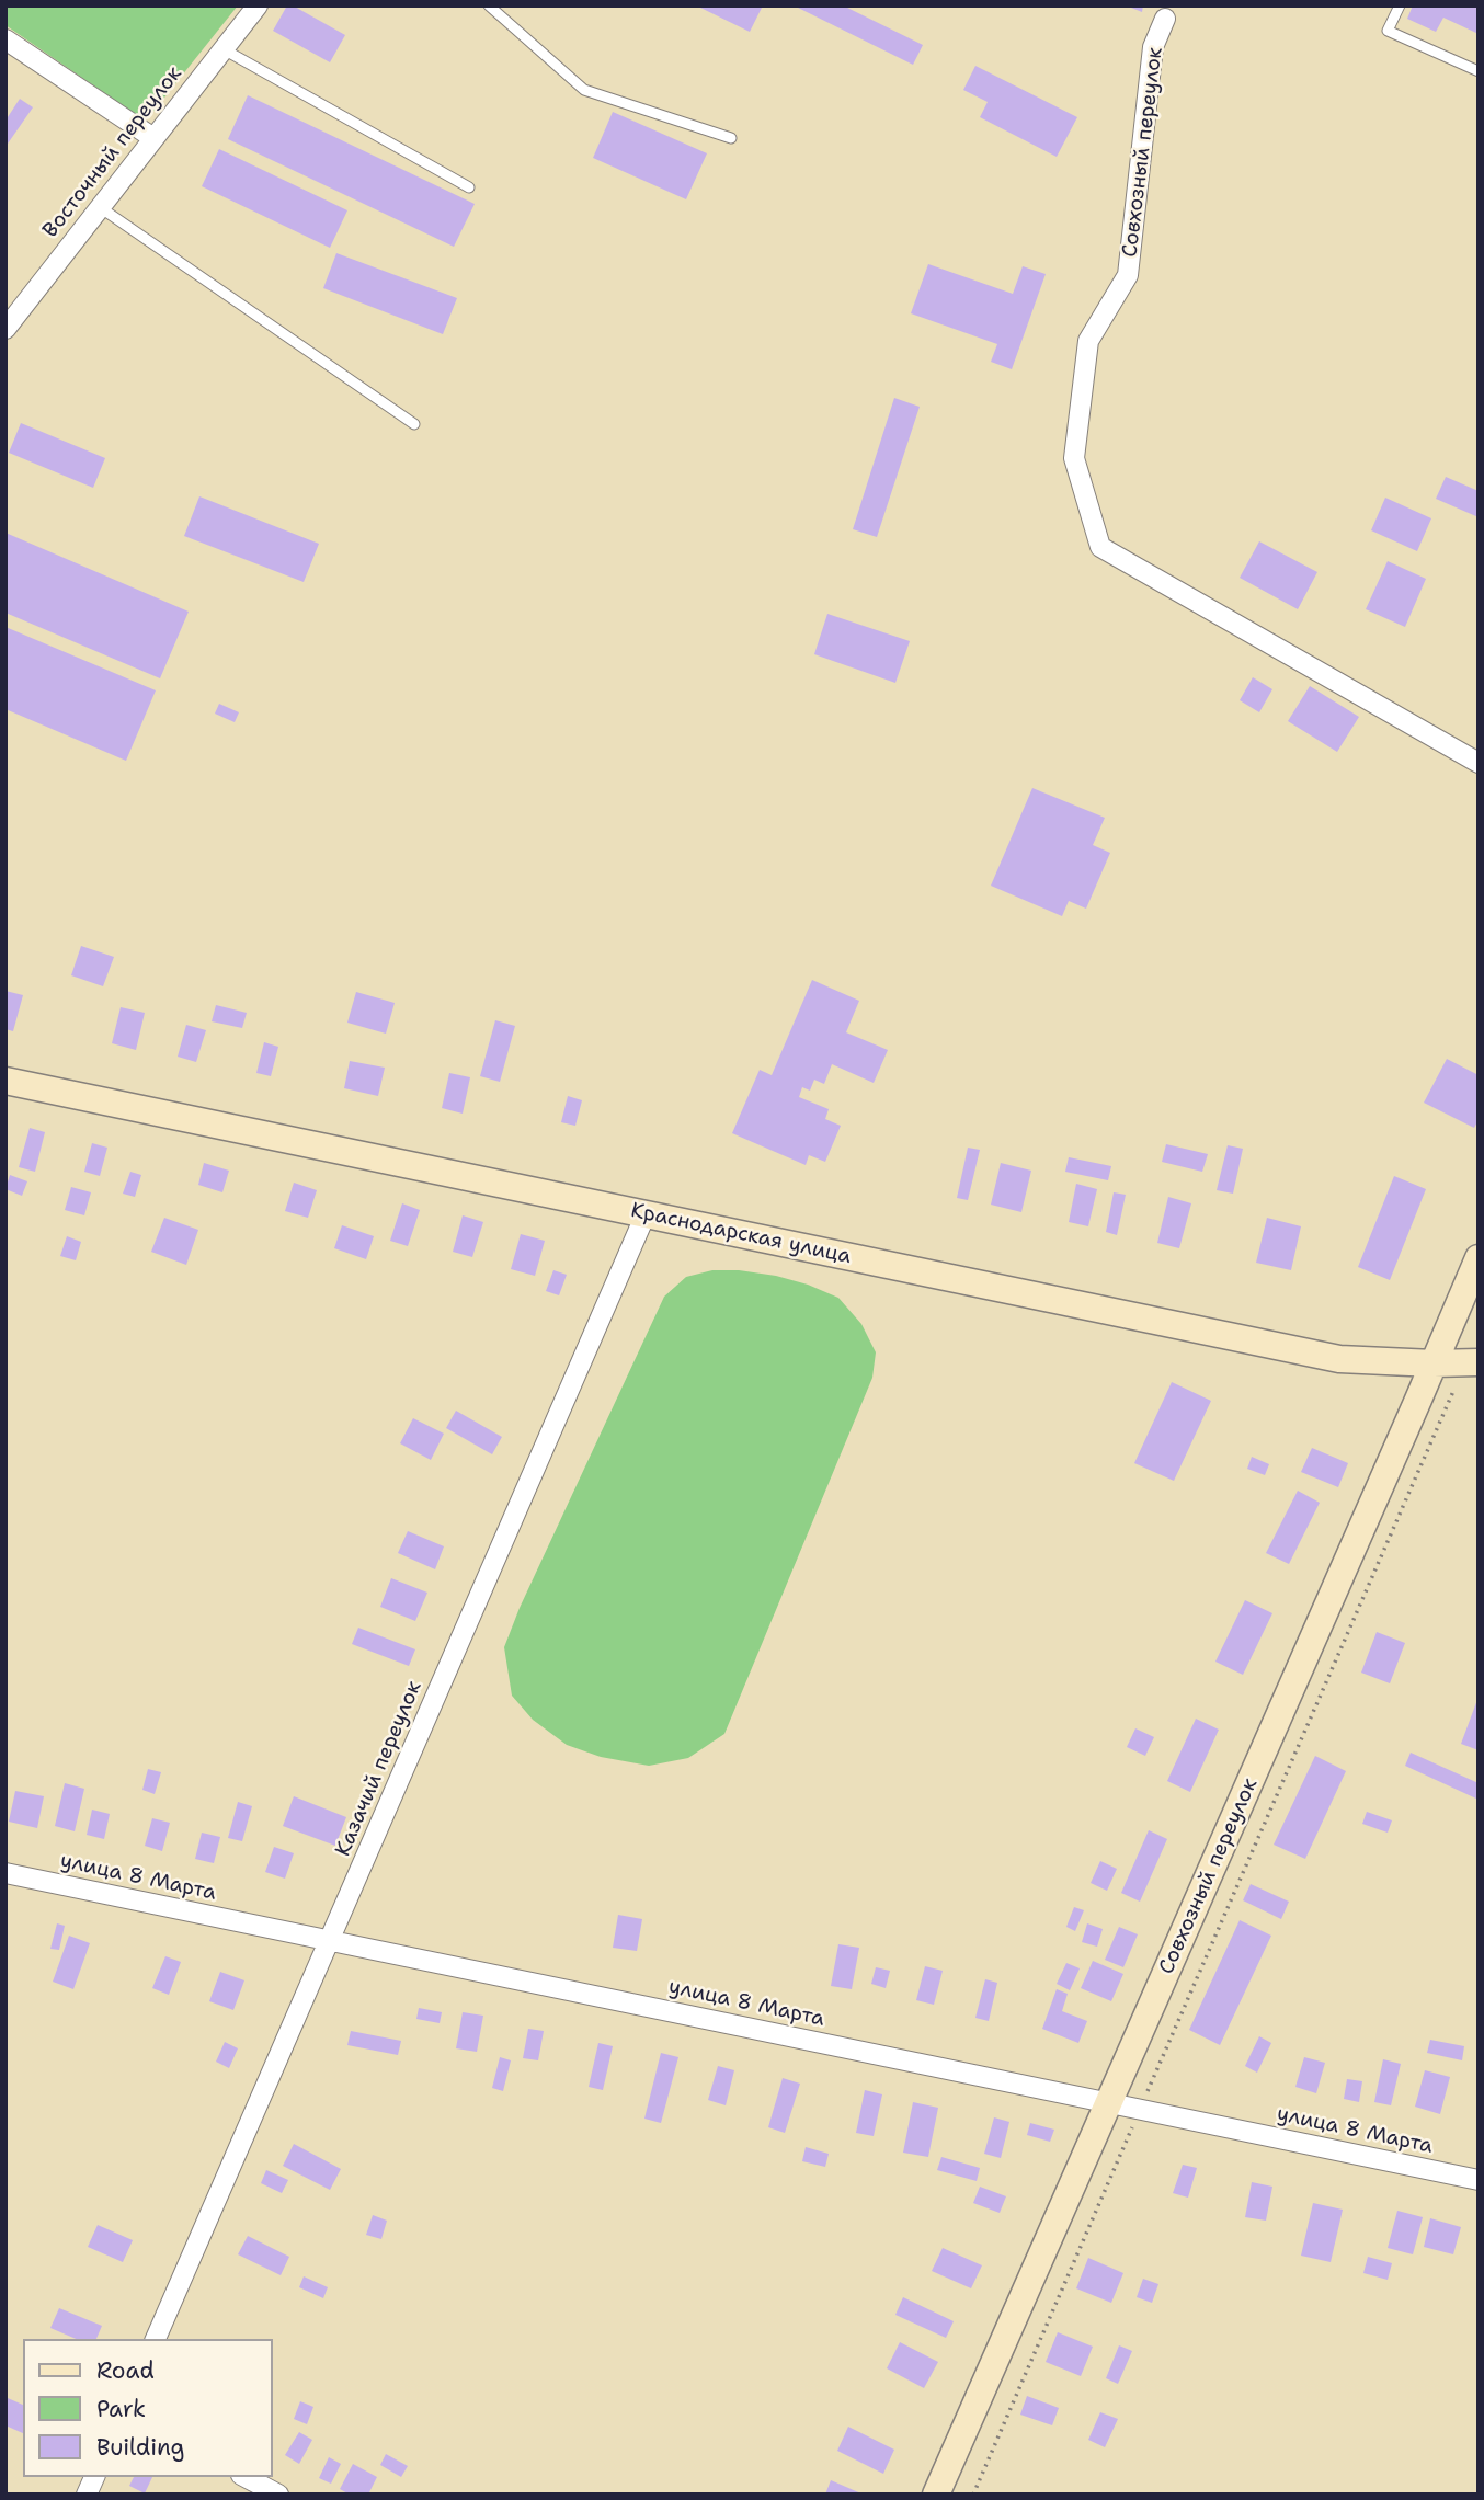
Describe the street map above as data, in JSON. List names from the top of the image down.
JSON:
{
  "streets": {
    "street": [
      "Восточный переулок",
      "Совхозный переулок",
      "Краснодарская улица",
      "Казачий переулок",
      "улица 8 Марта"
    ]
  },
  "crossings": [
    ["Совхозный переулок", "Краснодарская улица"],
    ["Совхозный переулок", "улица 8 Марта"],
    ["Краснодарская улица", "Казачий переулок"],
    ["Казачий переулок", "улица 8 Марта"]
  ],
  "legend": ["Road", "Park", "Building"]
}
